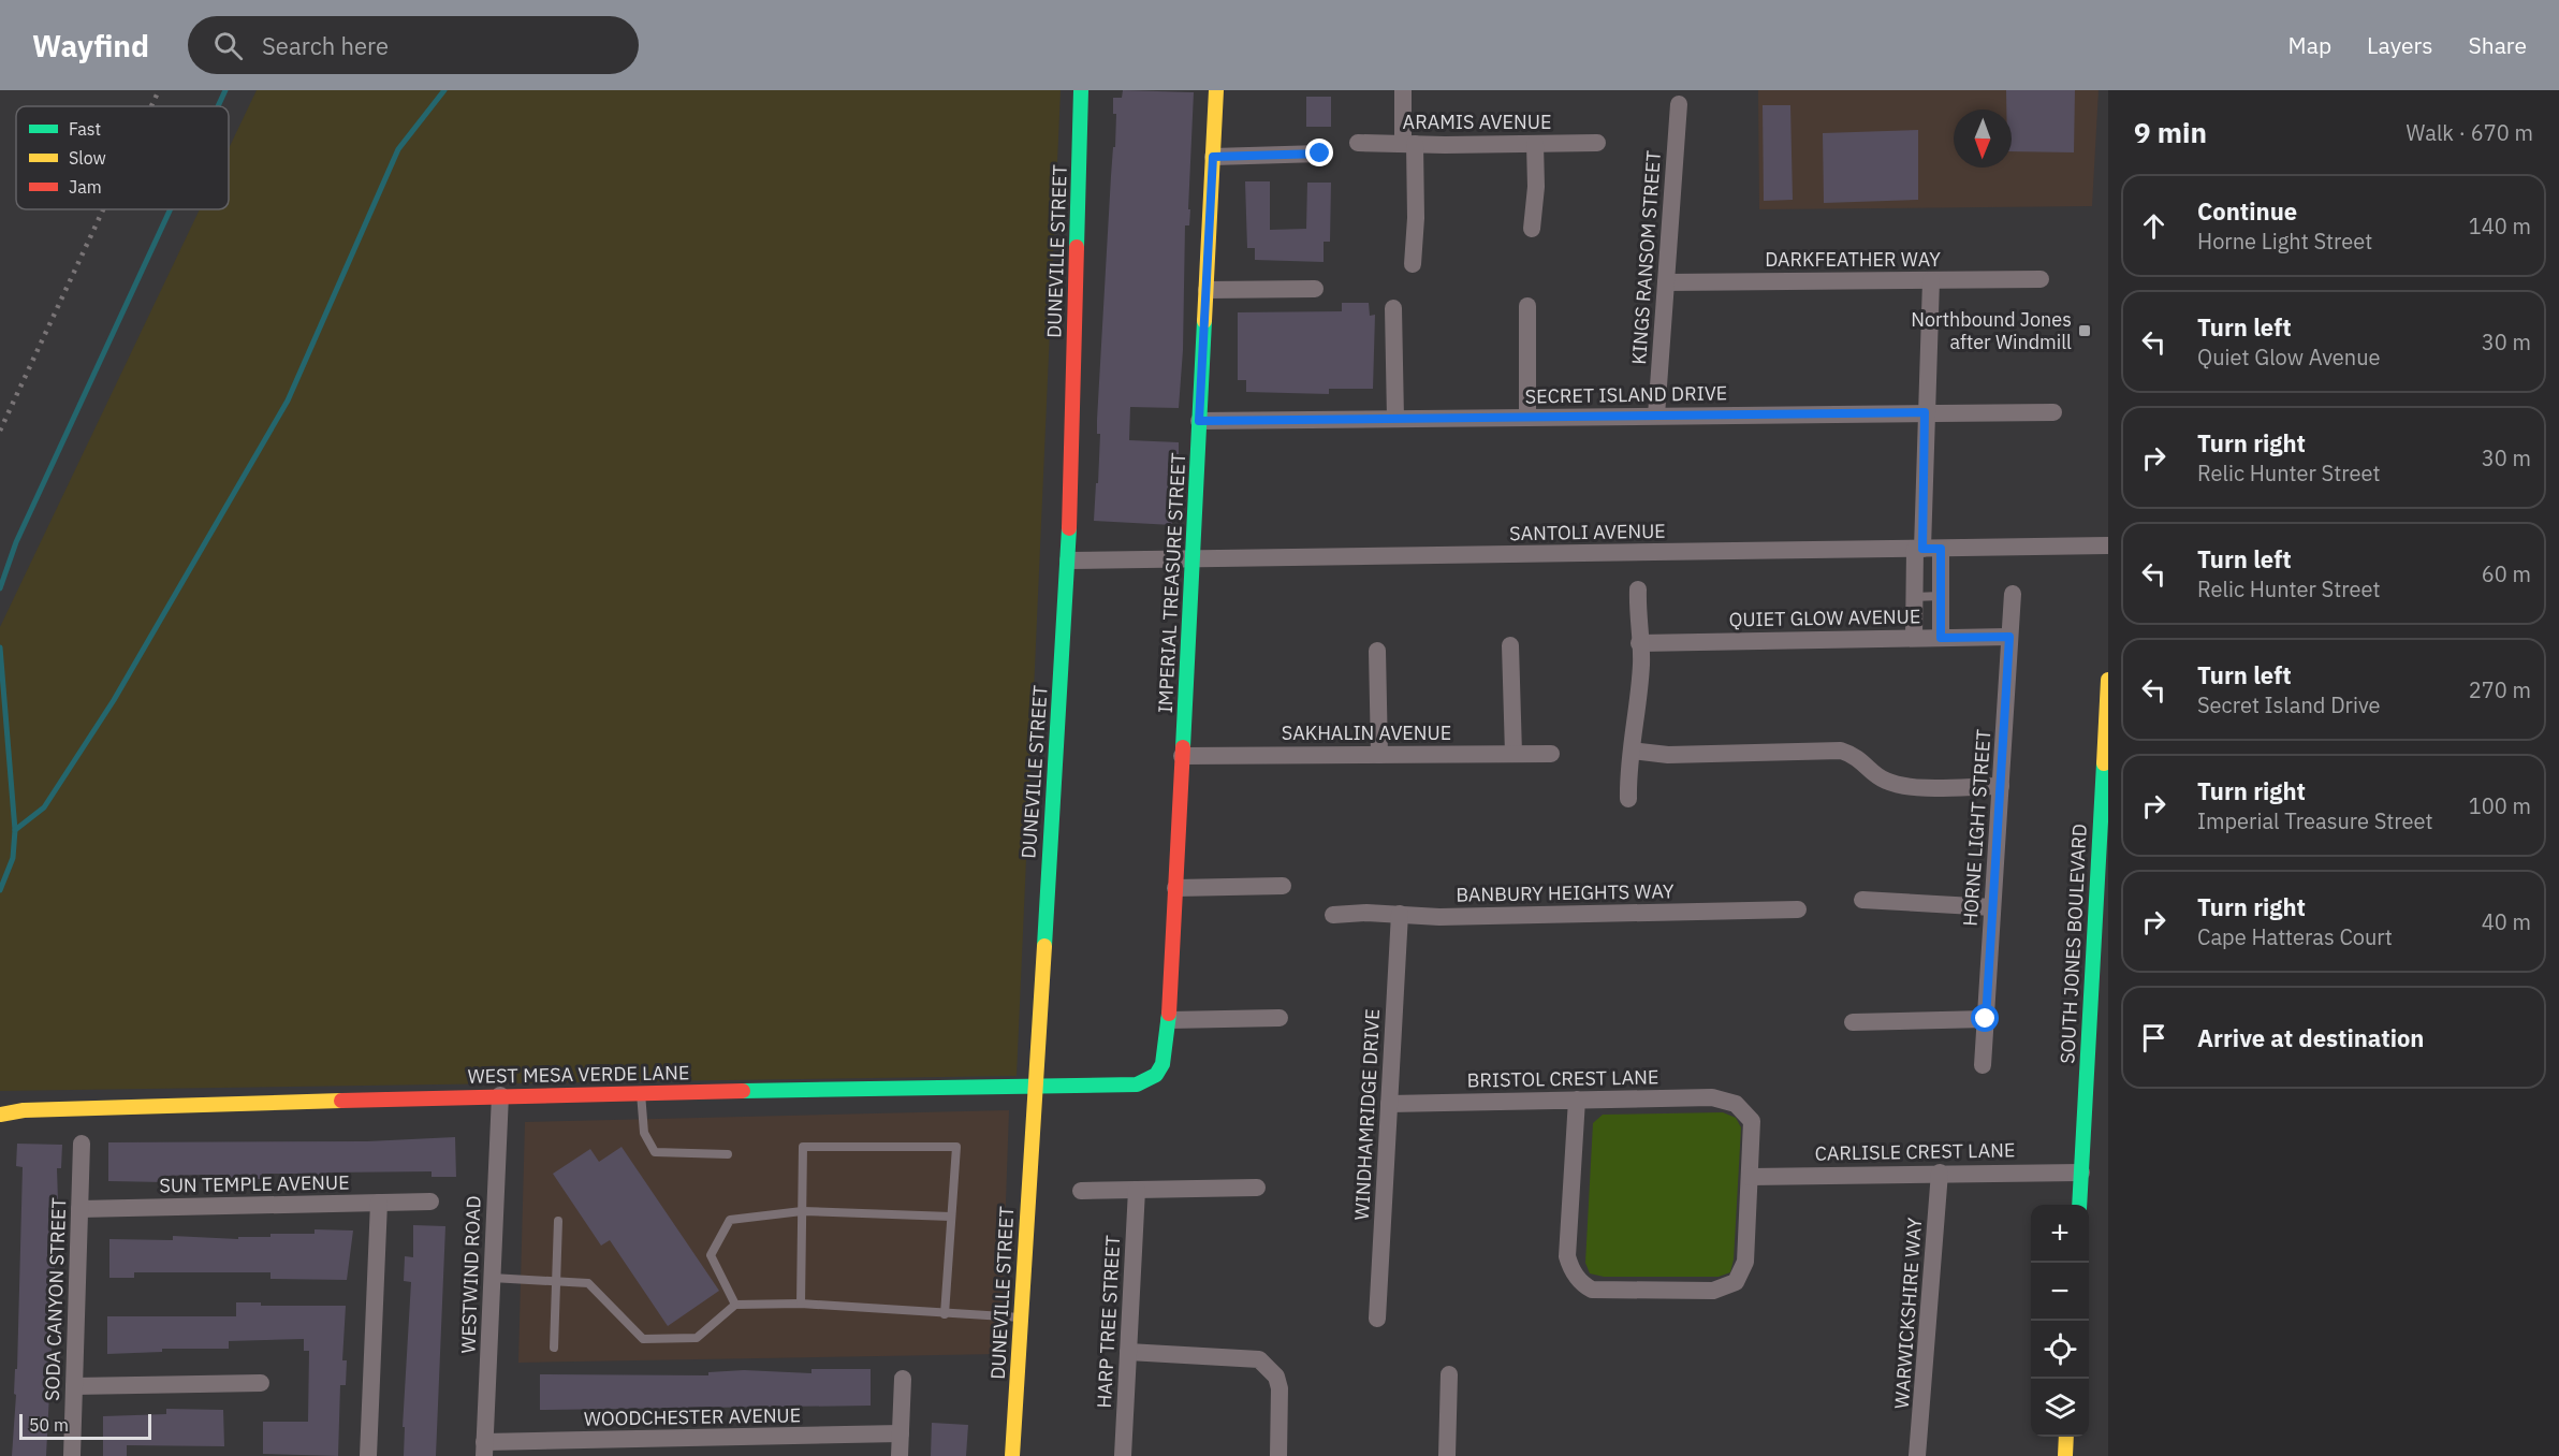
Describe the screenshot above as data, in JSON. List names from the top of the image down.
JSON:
{
  "streets": {
    "street": [
      "ARAMIS AVENUE",
      "DUNEVILLE STREET",
      "KINGS RANSOM STREET",
      "DARKFEATHER WAY",
      "SECRET ISLAND DRIVE",
      "SANTOLI AVENUE",
      "IMPERIAL TREASURE STREET",
      "QUIET GLOW AVENUE",
      "SAKHALIN AVENUE",
      "HORNE LIGHT STREET",
      "BANBURY HEIGHTS WAY",
      "SOUTH JONES BOULEVARD",
      "WEST MESA VERDE LANE",
      "BRISTOL CREST LANE",
      "WINDHAMRIDGE DRIVE",
      "CARLISLE CREST LANE",
      "SUN TEMPLE AVENUE",
      "WESTWIND ROAD",
      "SODA CANYON STREET",
      "WARWICKSHIRE WAY",
      "HARP TREE STREET",
      "WOODCHESTER AVENUE"
    ]
  },
  "crossings": [
    ["DUNEVILLE STREET", "SANTOLI AVENUE"],
    ["DUNEVILLE STREET", "WEST MESA VERDE LANE"],
    ["KINGS RANSOM STREET", "DARKFEATHER WAY"],
    ["KINGS RANSOM STREET", "SECRET ISLAND DRIVE"],
    ["SECRET ISLAND DRIVE", "IMPERIAL TREASURE STREET"],
    ["SANTOLI AVENUE", "IMPERIAL TREASURE STREET"],
    ["IMPERIAL TREASURE STREET", "SAKHALIN AVENUE"],
    ["IMPERIAL TREASURE STREET", "WEST MESA VERDE LANE"],
    ["QUIET GLOW AVENUE", "HORNE LIGHT STREET"],
    ["BANBURY HEIGHTS WAY", "WINDHAMRIDGE DRIVE"],
    ["SOUTH JONES BOULEVARD", "CARLISLE CREST LANE"],
    ["WEST MESA VERDE LANE", "WESTWIND ROAD"],
    ["BRISTOL CREST LANE", "WINDHAMRIDGE DRIVE"],
    ["BRISTOL CREST LANE", "CARLISLE CREST LANE"],
    ["CARLISLE CREST LANE", "WARWICKSHIRE WAY"],
    ["SUN TEMPLE AVENUE", "SODA CANYON STREET"],
    ["WESTWIND ROAD", "WOODCHESTER AVENUE"]
  ],
  "places": {
    "transit": ["Northbound Jones after Windmill"]
  },
  "legend": ["Fast", "Slow", "Jam"],
  "scale_bar": "50 m",
  "north": "bottom",
  "page": {
    "header": "Wayfind",
    "search": "Search here",
    "nav": ["Map", "Layers", "Share"],
    "heading": ["9 min", "Walk · 670 m"],
    "list": [
      ["Continue", "Horne Light Street", "140 m"],
      ["Turn left", "Quiet Glow Avenue", "30 m"],
      ["Turn right", "Relic Hunter Street", "30 m"],
      ["Turn left", "Relic Hunter Street", "60 m"],
      ["Turn left", "Secret Island Drive", "270 m"],
      ["Turn right", "Imperial Treasure Street", "100 m"],
      ["Turn right", "Cape Hatteras Court", "40 m"],
      "Arrive at destination"
    ],
    "map_buttons": ["+", "−"],
    "scale": "50 m"
  }
}
